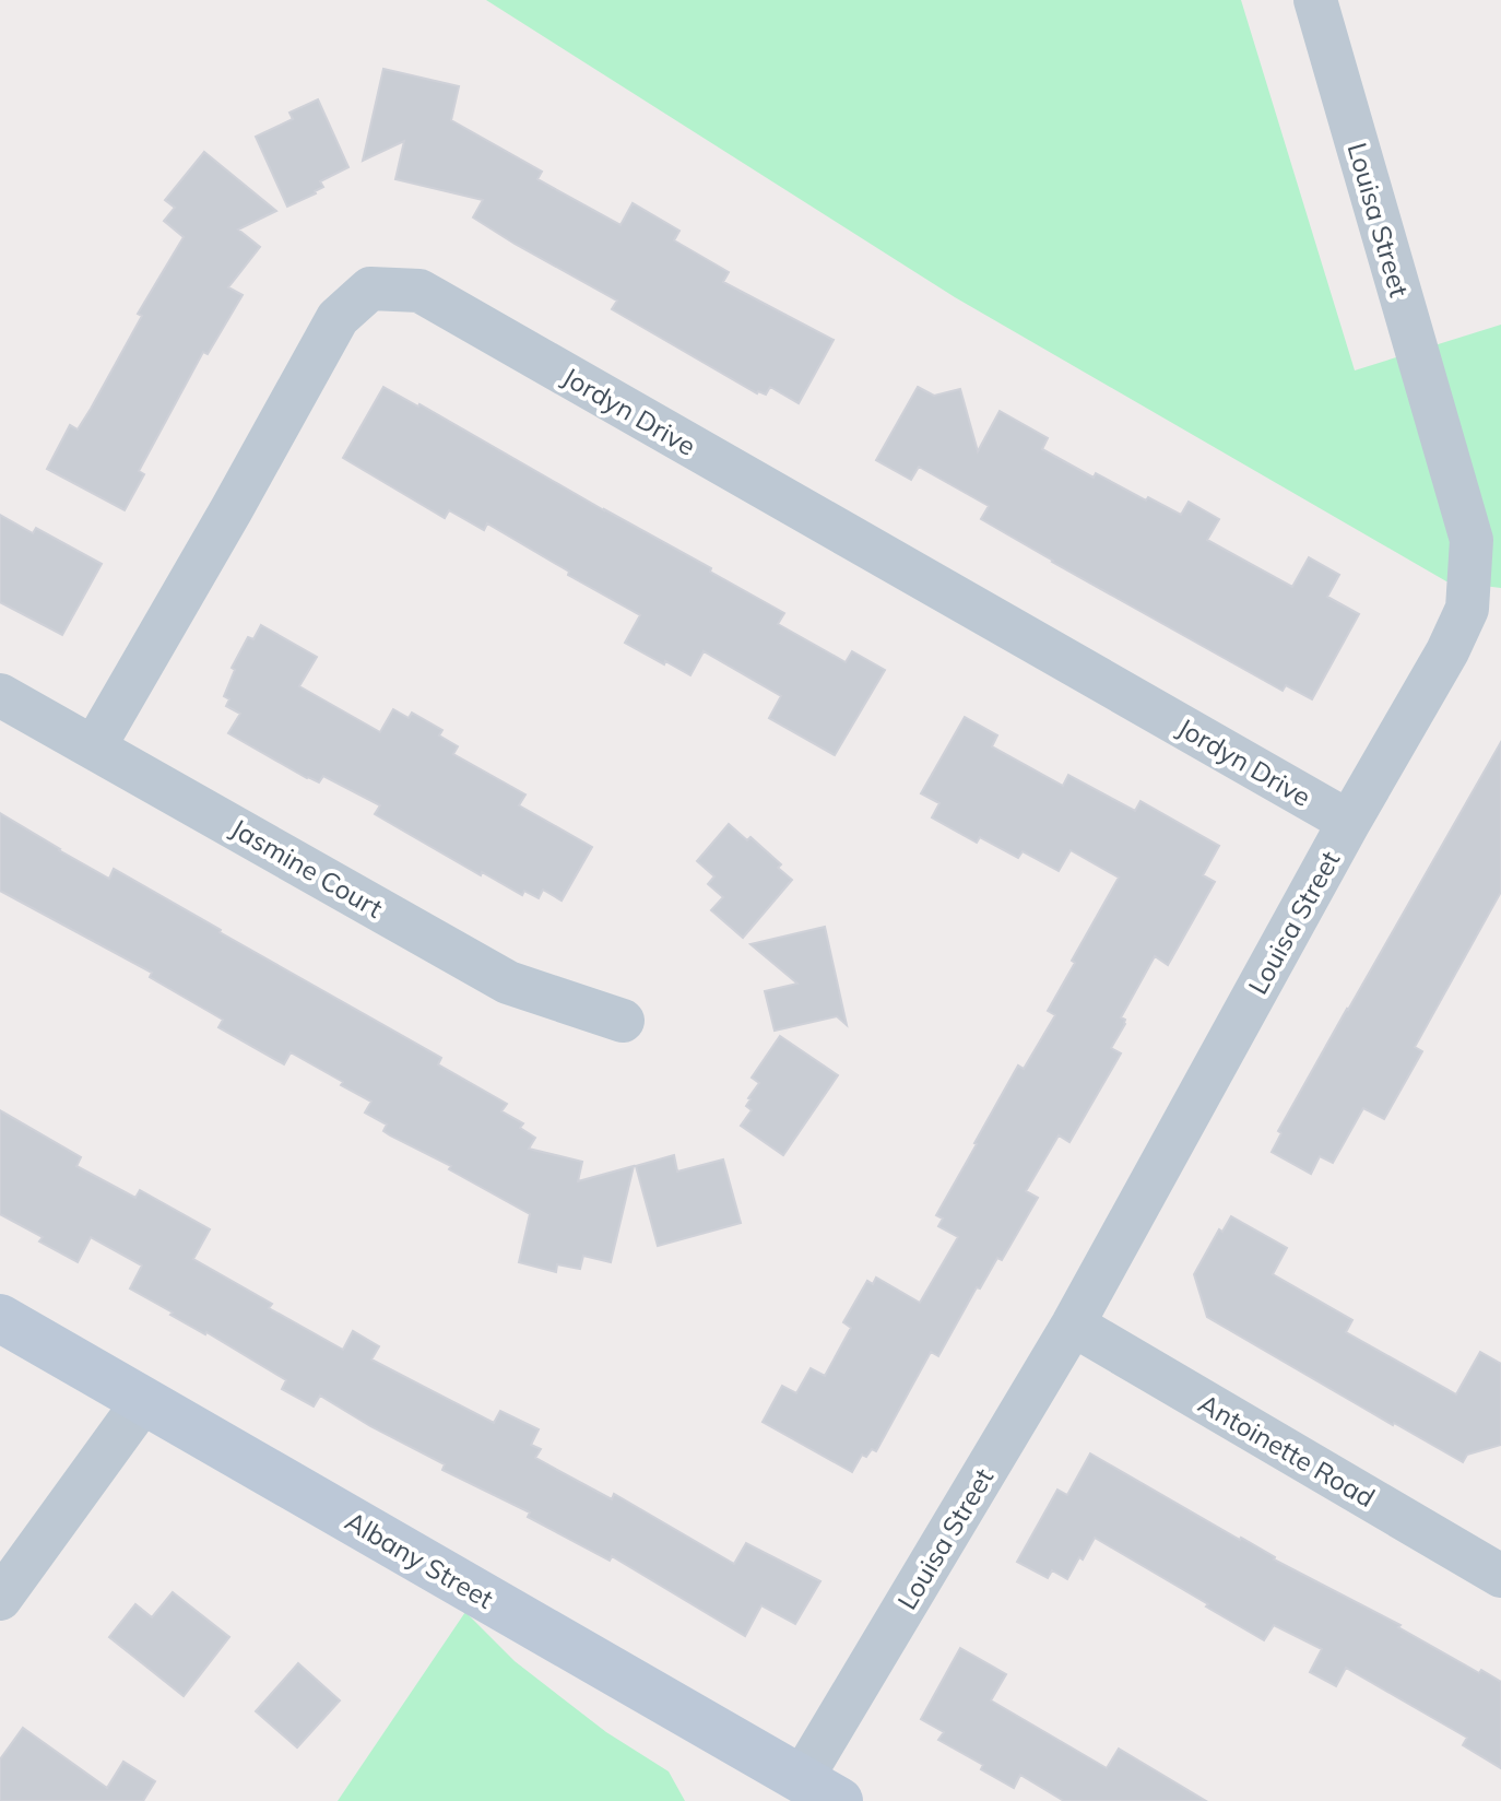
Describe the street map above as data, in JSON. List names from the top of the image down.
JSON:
{
  "streets": {
    "street": [
      "Louisa Street",
      "Jordyn Drive",
      "Jasmine Court",
      "Antoinette Road",
      "Albany Street"
    ]
  },
  "crossings": [
    ["Louisa Street", "Jordyn Drive"],
    ["Louisa Street", "Antoinette Road"],
    ["Louisa Street", "Albany Street"],
    ["Jordyn Drive", "Jasmine Court"]
  ]
}
